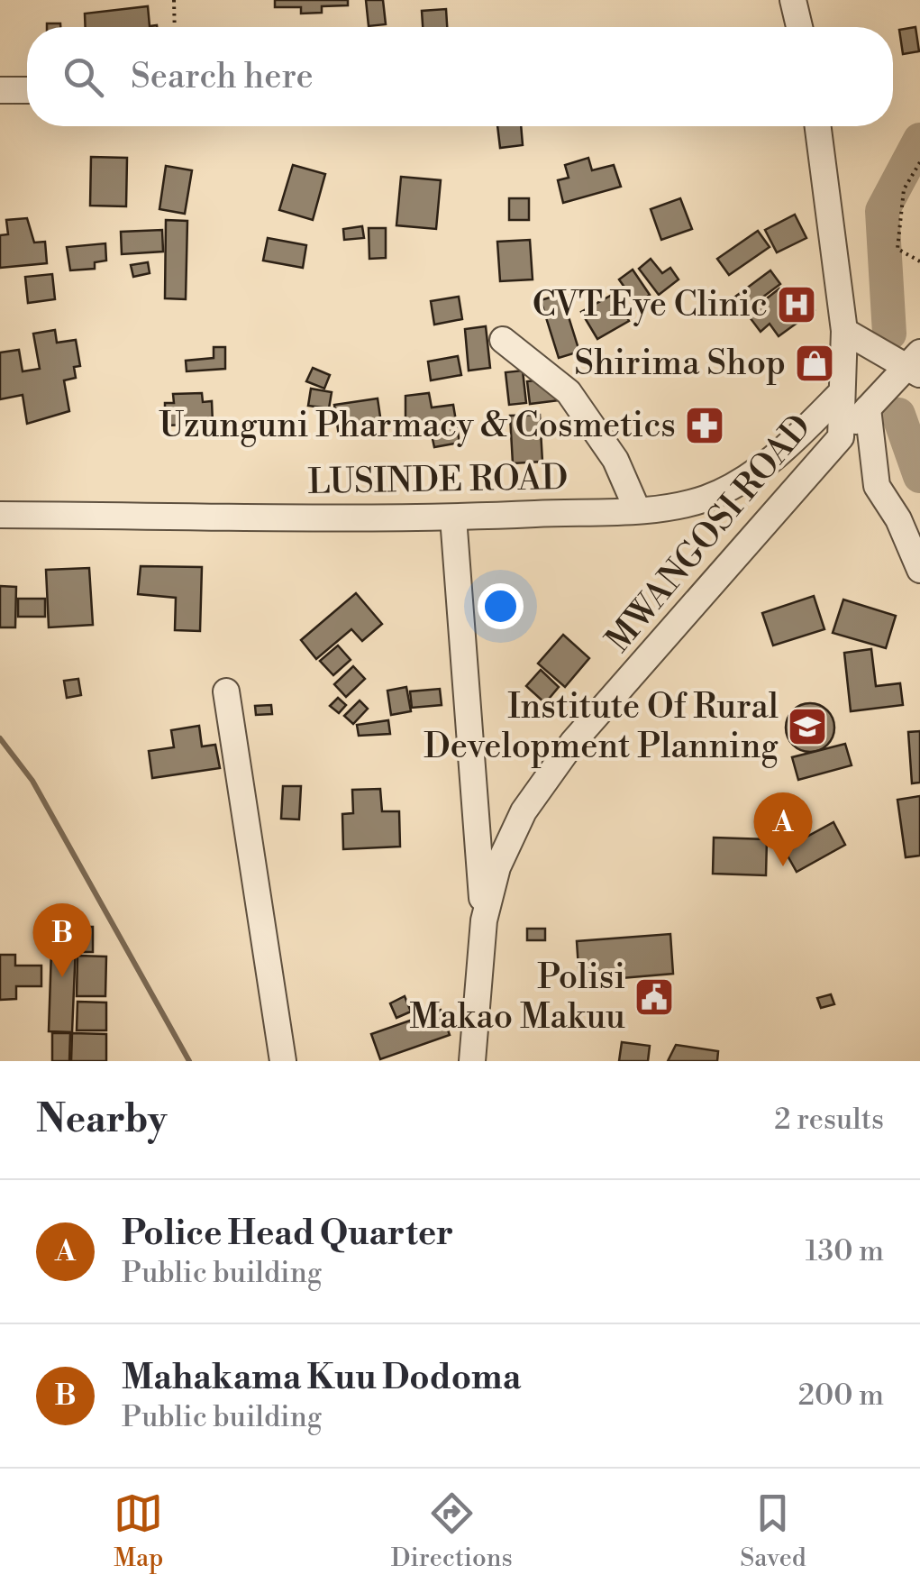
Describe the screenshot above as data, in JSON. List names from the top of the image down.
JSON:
{
  "streets": {
    "street": ["LUSINDE ROAD", "MWANGOSI ROAD"]
  },
  "crossings": [
    ["LUSINDE ROAD", "MWANGOSI ROAD"]
  ],
  "places": {
    "hospital": ["CVT Eye Clinic"],
    "shop": ["Shirima Shop"],
    "pharmacy": ["Uzunguni Pharmacy & Cosmetics"],
    "school or university": ["Institute Of Rural Development Planning"],
    "public building": ["Polisi Makao Makuu"]
  },
  "page": {
    "search": "Search here",
    "pins": ["A", "B"],
    "heading": ["Nearby", "2 results"],
    "list": [
      {
        "mark": "A",
        "name": "Police Head Quarter",
        "note": "Public building",
        "value": "130 m"
      },
      {
        "mark": "B",
        "name": "Mahakama Kuu Dodoma",
        "note": "Public building",
        "value": "200 m"
      }
    ],
    "nav": ["Map", "Directions", "Saved"]
  }
}
